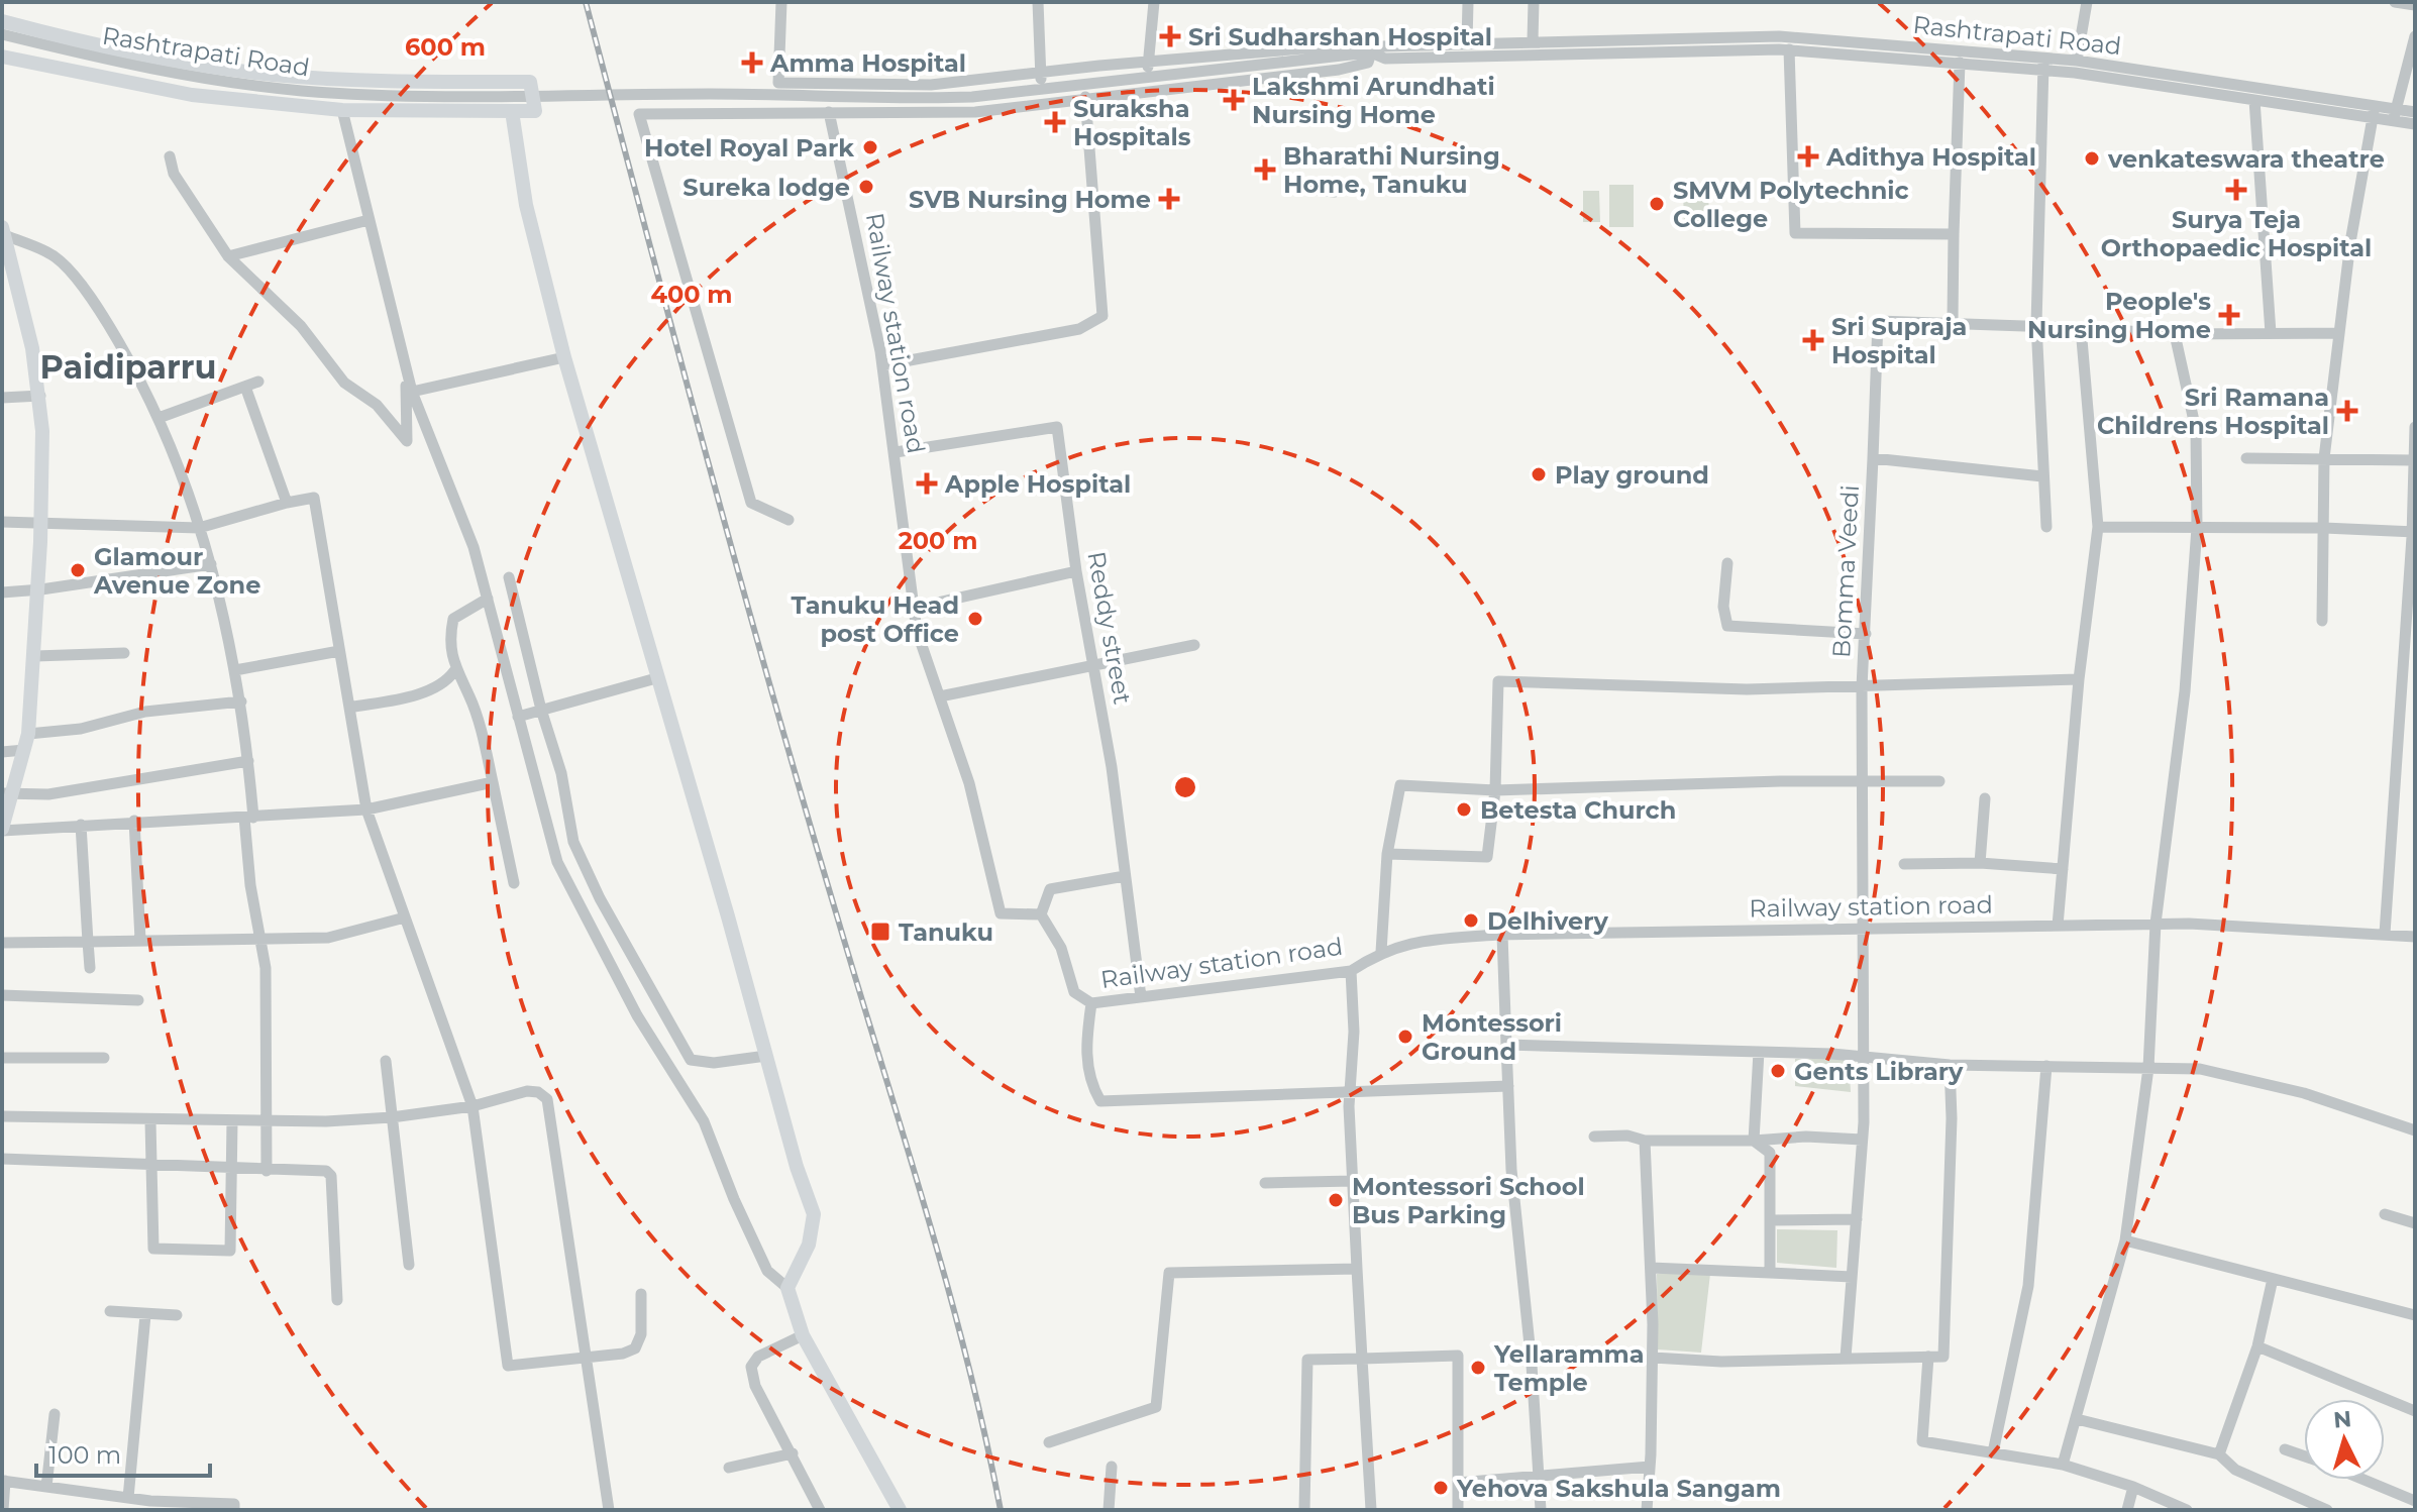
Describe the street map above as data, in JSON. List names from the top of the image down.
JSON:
{
  "streets": {
    "street": [
      "Rashtrapati Road",
      "Railway station road",
      "Bomma Veedi",
      "Reddy street"
    ]
  },
  "crossings": [
    ["Railway station road", "Reddy street"]
  ],
  "districts": ["Paidiparru"],
  "places": {
    "health": [
      "Sri Sudharshan Hospital",
      "Amma Hospital",
      "Lakshmi Arundhati Nursing Home",
      "Suraksha Hospitals",
      "Adithya Hospital",
      "Bharathi Nursing Home, Tanuku",
      "Surya Teja Orthopaedic Hospital",
      "SVB Nursing Home",
      "People's Nursing Home",
      "Sri Supraja Hospital",
      "Sri Ramana Childrens Hospital",
      "Apple Hospital"
    ],
    "other": [
      "Hotel Royal Park",
      "venkateswara theatre",
      "Sureka lodge",
      "SMVM Polytechnic College",
      "Play ground",
      "Glamour Avenue Zone",
      "Tanuku Head post Office",
      "Betesta Church",
      "Delhivery",
      "Montessori Ground",
      "Gents Library",
      "Montessori School Bus Parking",
      "Yellaramma Temple",
      "Yehova Sakshula Sangam"
    ],
    "transit": ["Tanuku"]
  },
  "scale_bar": "100 m",
  "north": "top",
  "rings": ["600 m", "400 m", "200 m"]
}
